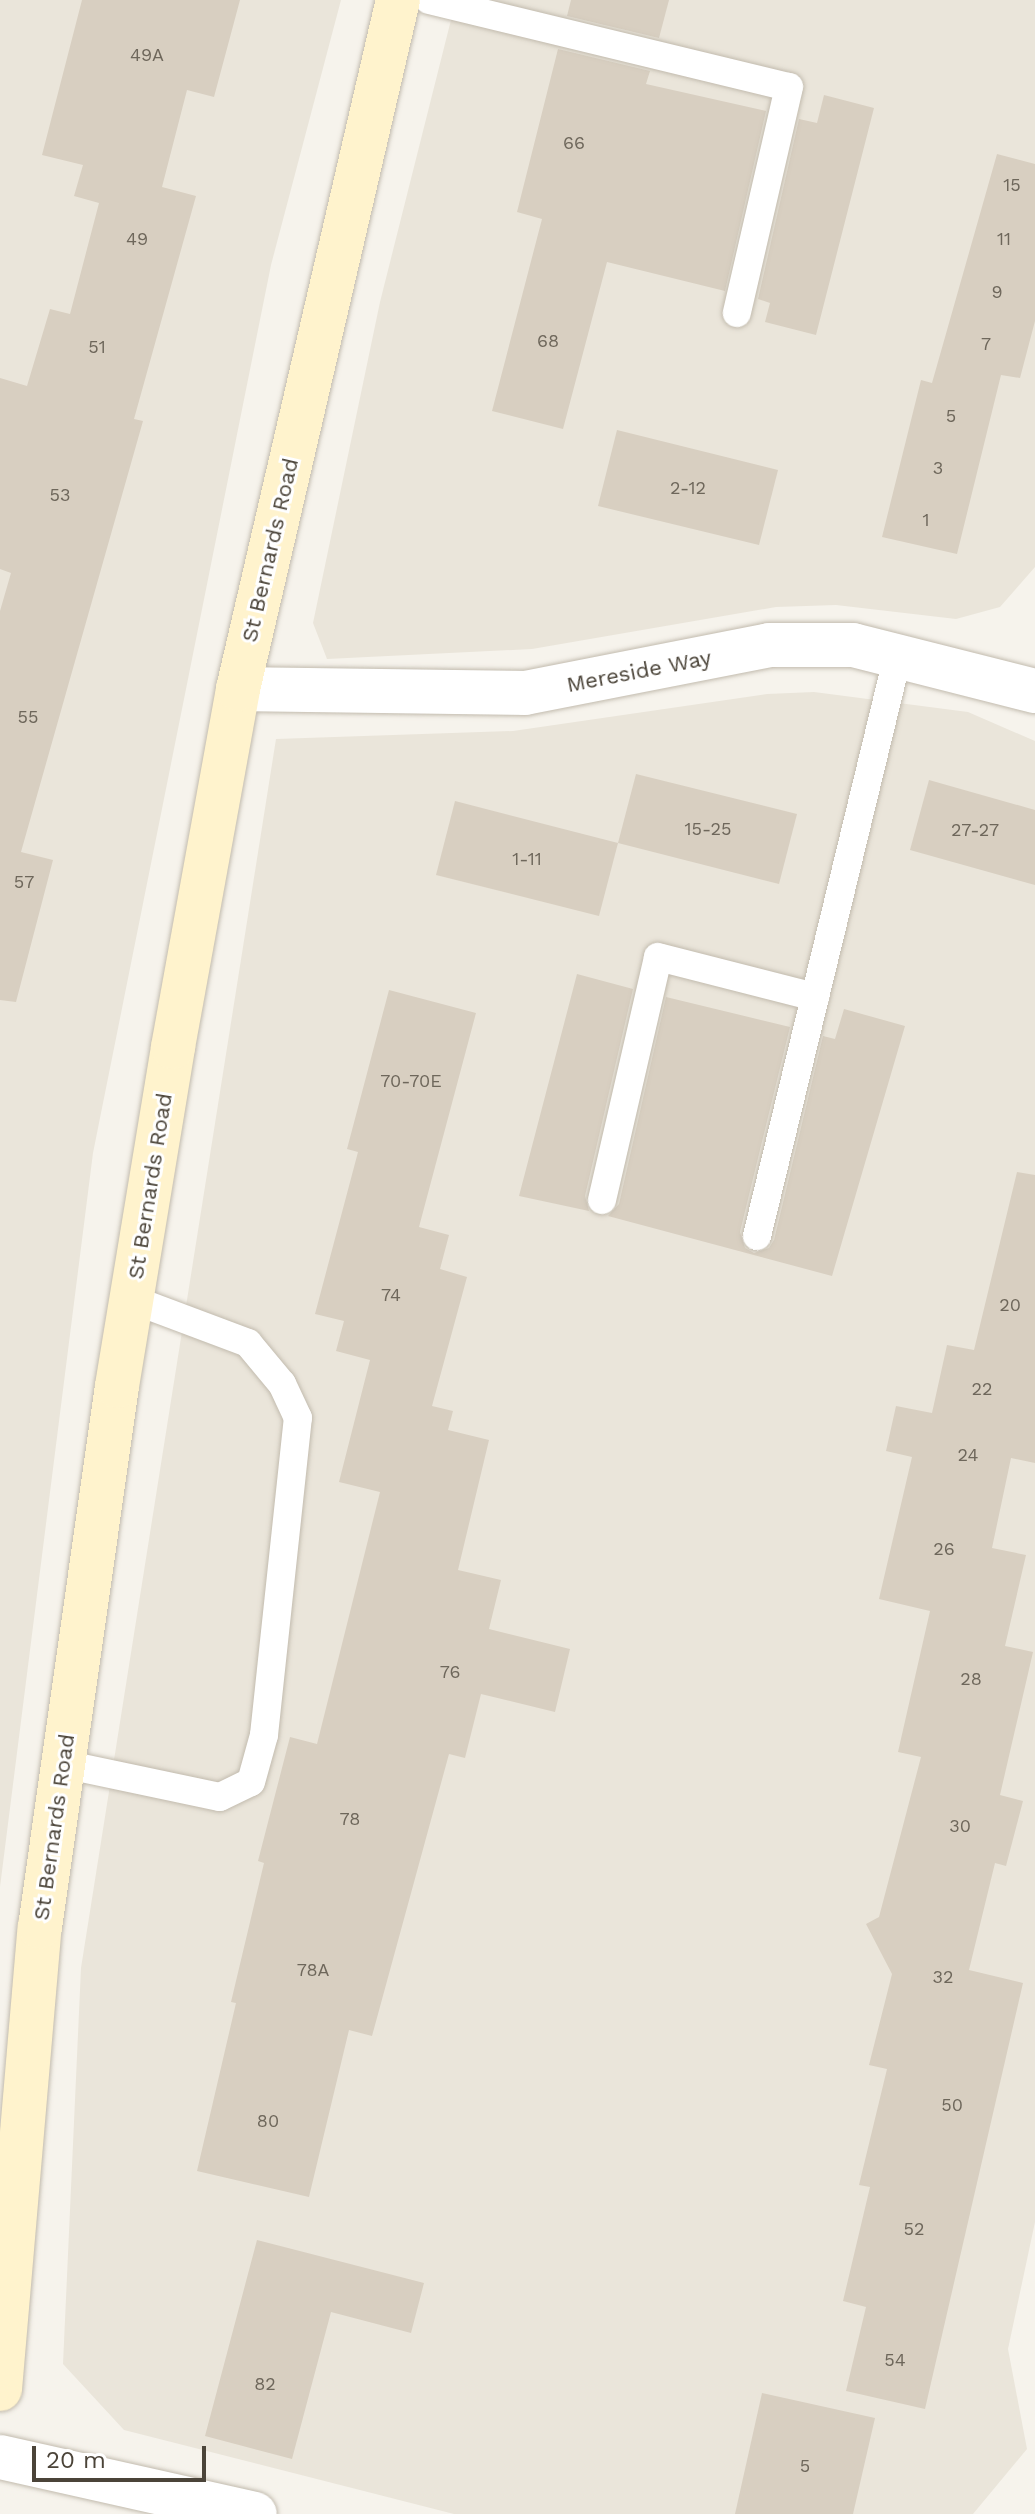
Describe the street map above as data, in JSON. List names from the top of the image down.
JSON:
{
  "streets": {
    "street": ["St Bernards Road", "Mereside Way"]
  },
  "crossings": [
    ["St Bernards Road", "Mereside Way"]
  ],
  "house_numbers": [
    "49A",
    "66",
    "15",
    "49",
    "11",
    "9",
    "68",
    "7",
    "51",
    "5",
    "3",
    "2-12",
    "53",
    "1",
    "55",
    "15-25",
    "27-27",
    "1-11",
    "57",
    "70-70E",
    "74",
    "20",
    "22",
    "24",
    "26",
    "76",
    "28",
    "78",
    "30",
    "78A",
    "32",
    "50",
    "80",
    "52",
    "54",
    "82",
    "5"
  ],
  "scale_bar": "20 m"
}
